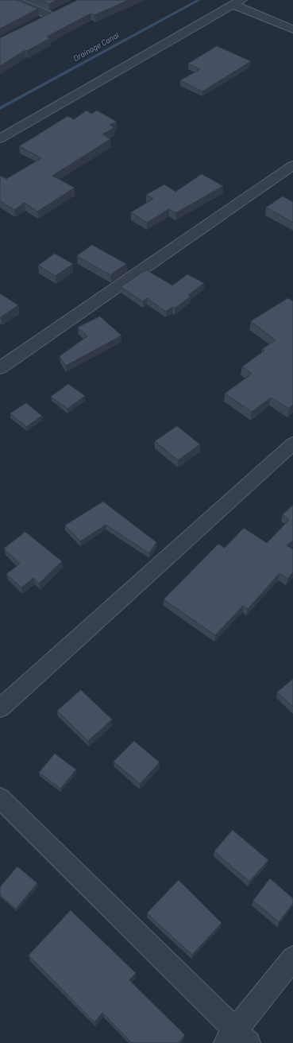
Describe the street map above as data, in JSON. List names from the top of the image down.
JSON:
{
  "water": ["Drainage Canal"]
}
